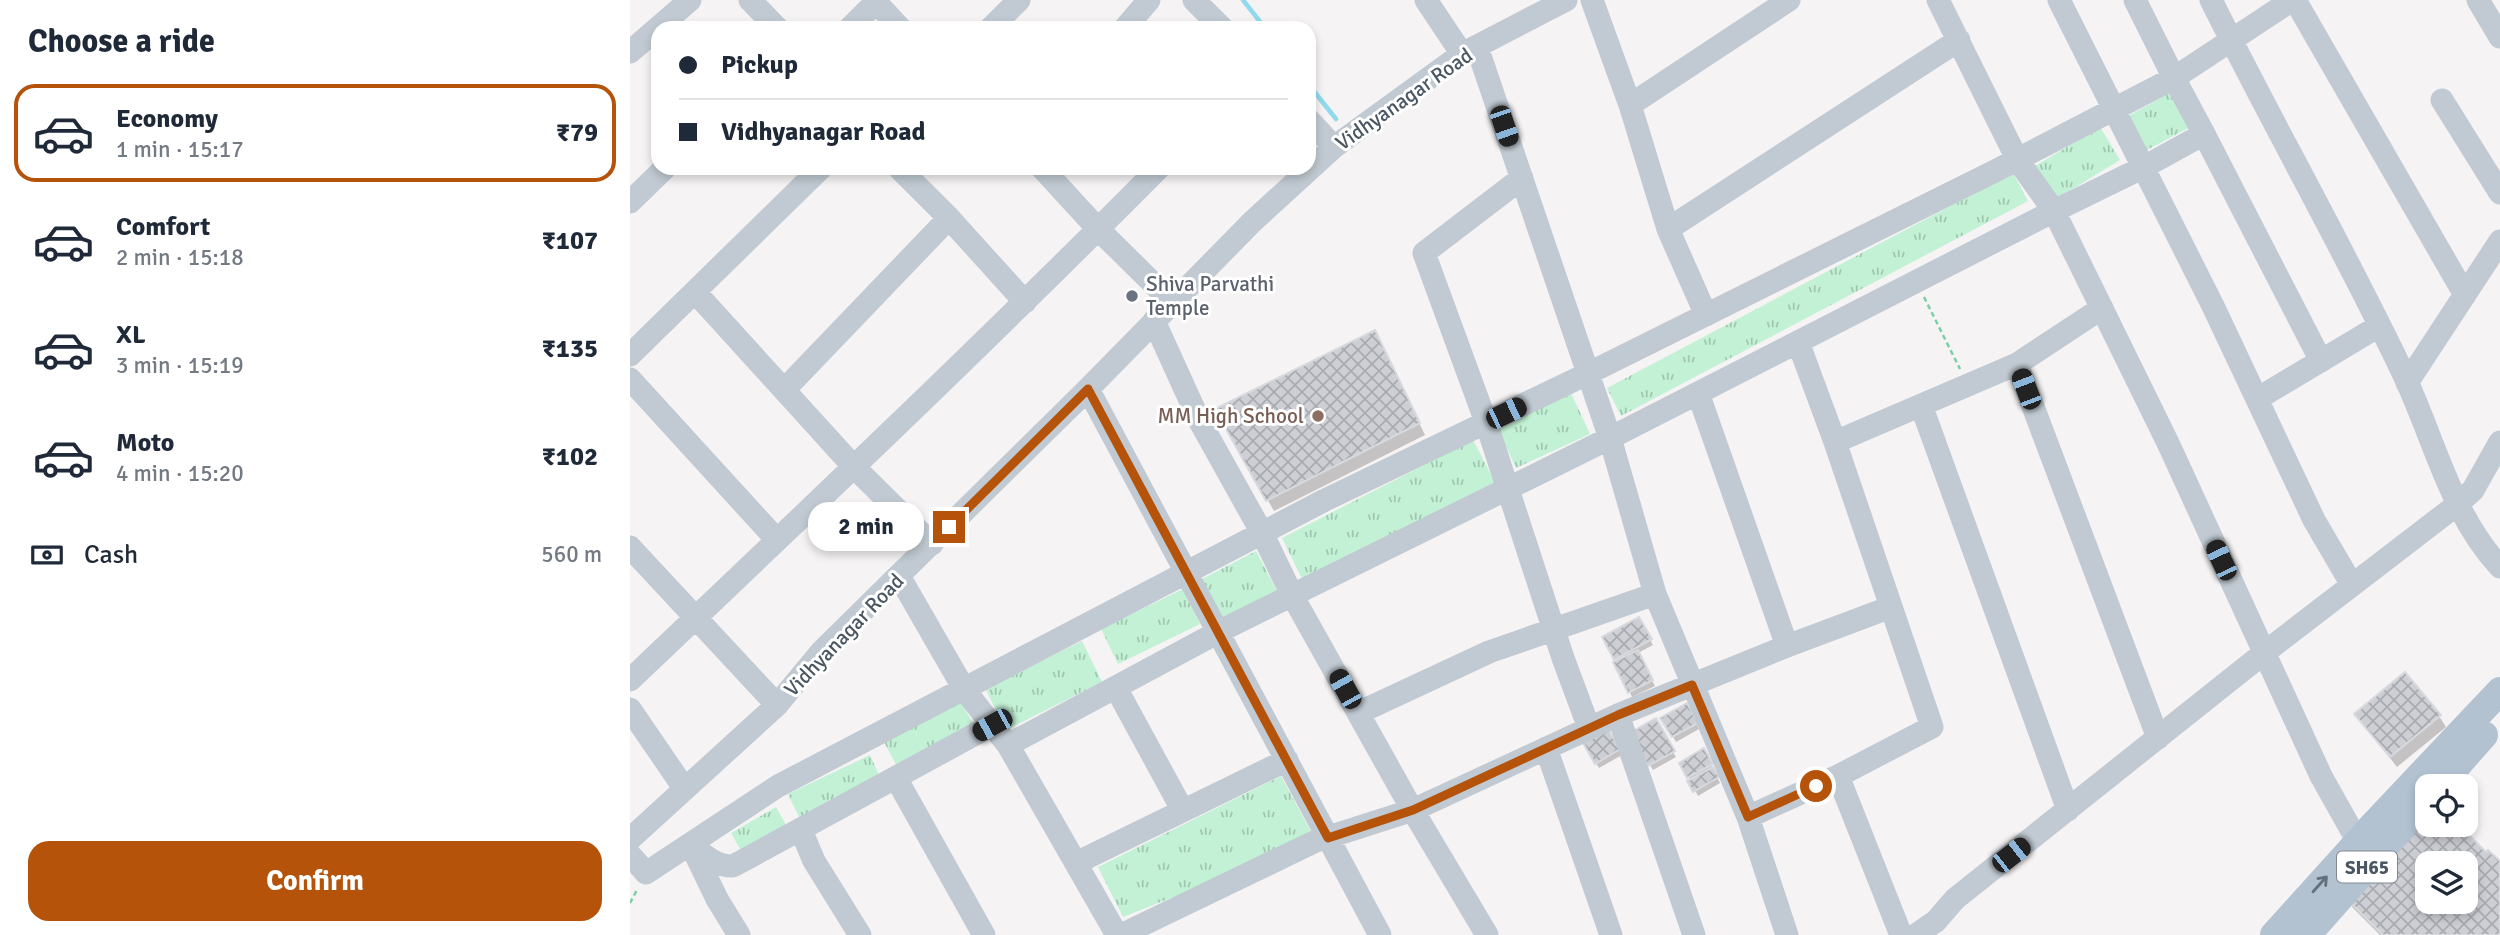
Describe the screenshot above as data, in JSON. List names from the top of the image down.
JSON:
{
  "streets": {
    "main road": ["SH65"],
    "street": ["Vidhyanagar Road"]
  },
  "places": ["Shiva Parvathi Temple", "MM High School"],
  "page": {
    "heading": "Choose a ride",
    "banner": ["Pickup", "Vidhyanagar Road"],
    "list": [
      {
        "name": "Economy",
        "note": "1 min · 15:17",
        "value": "₹79"
      },
      {
        "name": "Comfort",
        "note": "2 min · 15:18",
        "value": "₹107"
      },
      {
        "name": "XL",
        "note": "3 min · 15:19",
        "value": "₹135"
      },
      {
        "name": "Moto",
        "note": "4 min · 15:20",
        "value": "₹102"
      }
    ],
    "bubble": "2 min",
    "pay": ["Cash", "560 m"],
    "buttons": "Confirm"
  }
}
